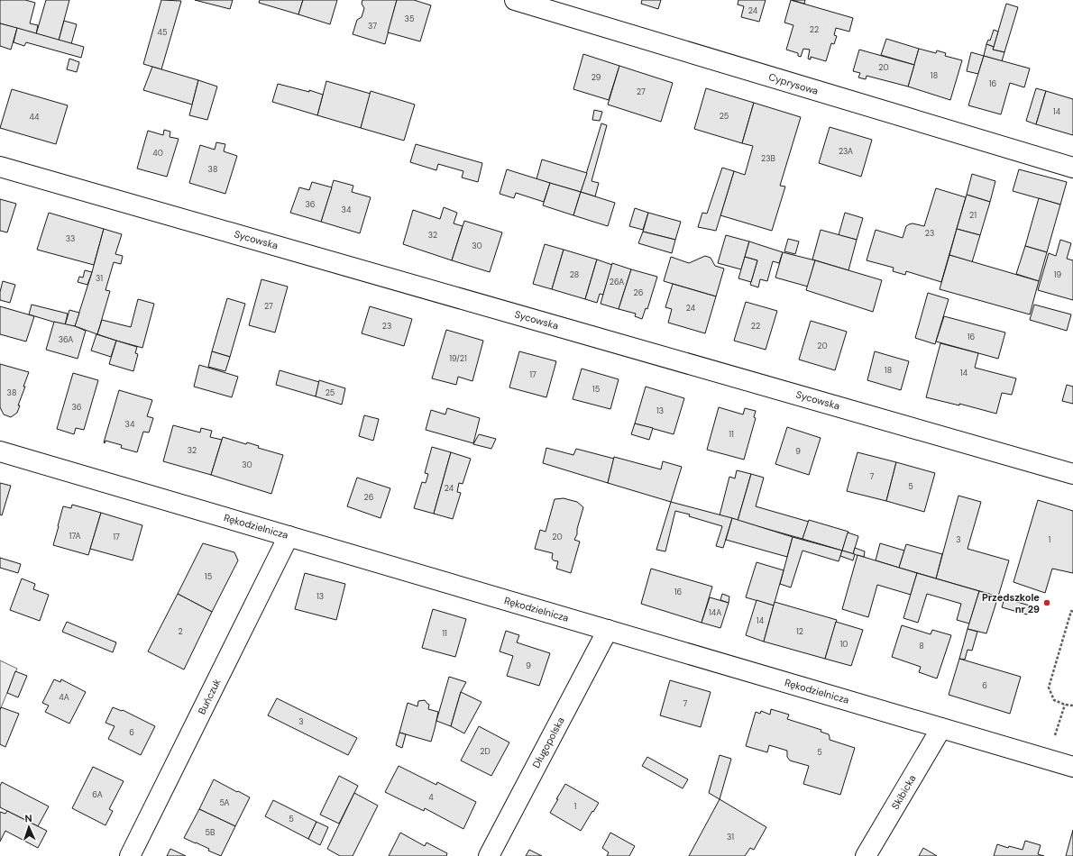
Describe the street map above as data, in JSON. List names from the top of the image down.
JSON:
{
  "streets": {
    "street": [
      "Cyprysowa",
      "Sycowska",
      "Rękodzielnicza",
      "Buńczuk",
      "Długopolska",
      "Skibicka"
    ]
  },
  "crossings": [
    ["Rękodzielnicza", "Buńczuk"],
    ["Rękodzielnicza", "Długopolska"],
    ["Rękodzielnicza", "Skibicka"]
  ],
  "places": ["Przedszkole nr 29"],
  "house_numbers": [
    "24",
    "35",
    "37",
    "22",
    "45",
    "20",
    "18",
    "29",
    "16",
    "27",
    "14",
    "25",
    "44",
    "23A",
    "40",
    "23B",
    "38",
    "36",
    "34",
    "21",
    "23",
    "32",
    "33",
    "30",
    "28",
    "19",
    "31",
    "26A",
    "26",
    "27",
    "24",
    "23",
    "22",
    "16",
    "36A",
    "20",
    "19/21",
    "18",
    "14",
    "17",
    "15",
    "38",
    "25",
    "36",
    "13",
    "34",
    "11",
    "32",
    "9",
    "30",
    "7",
    "5",
    "24",
    "26",
    "17A",
    "17",
    "20",
    "3",
    "1",
    "15",
    "16",
    "13",
    "14A",
    "14",
    "2",
    "12",
    "11",
    "10",
    "8",
    "9",
    "6",
    "4A",
    "7",
    "3",
    "6",
    "2D",
    "5",
    "6A",
    "4",
    "5A",
    "1",
    "5",
    "5B",
    "31"
  ],
  "north": "top"
}
